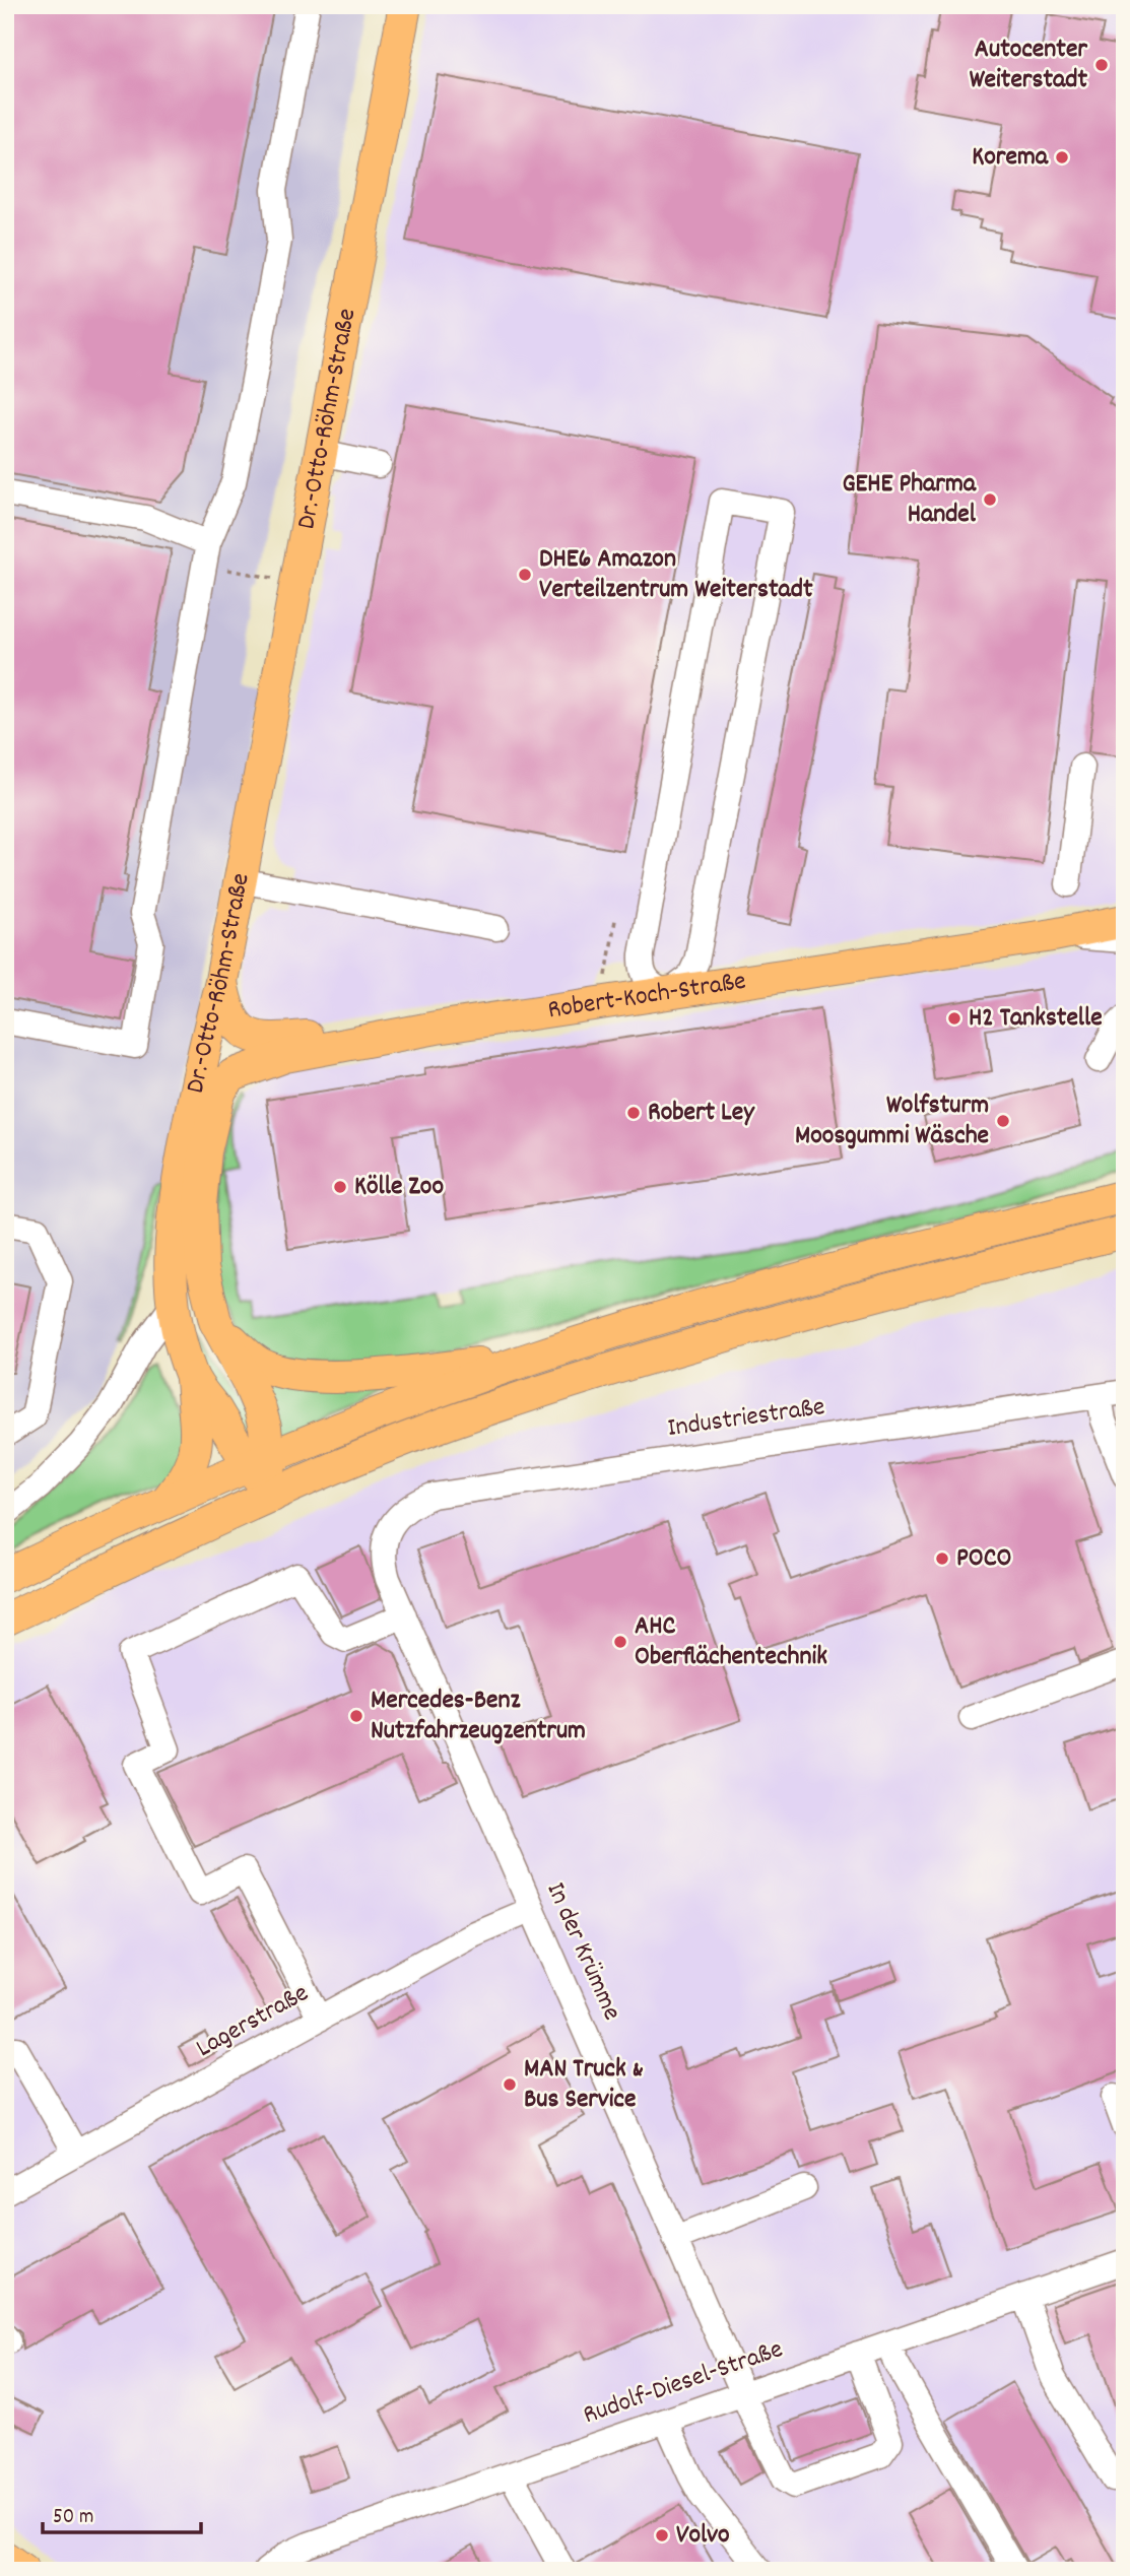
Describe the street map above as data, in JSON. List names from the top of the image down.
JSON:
{
  "streets": {
    "main road": ["Dr.-Otto-Röhm-Straße", "Robert-Koch-Straße"],
    "street": [
      "Industriestraße",
      "In der Krümme",
      "Lagerstraße",
      "Rudolf-Diesel-Straße"
    ]
  },
  "crossings": [
    ["Dr.-Otto-Röhm-Straße", "Robert-Koch-Straße"],
    ["Industriestraße", "In der Krümme"],
    ["In der Krümme", "Lagerstraße"],
    ["In der Krümme", "Rudolf-Diesel-Straße"]
  ],
  "places": [
    "Autocenter Weiterstadt",
    "Korema",
    "GEHE Pharma Handel",
    "DHE6 Amazon Verteilzentrum Weiterstadt",
    "H2 Tankstelle",
    "Robert Ley",
    "Wolfsturm Moosgummi Wäsche",
    "Kölle Zoo",
    "POCO",
    "AHC Oberflächentechnik",
    "Mercedes-Benz Nutzfahrzeugzentrum",
    "MAN Truck & Bus Service",
    "Volvo"
  ],
  "scale_bar": "50 m"
}
